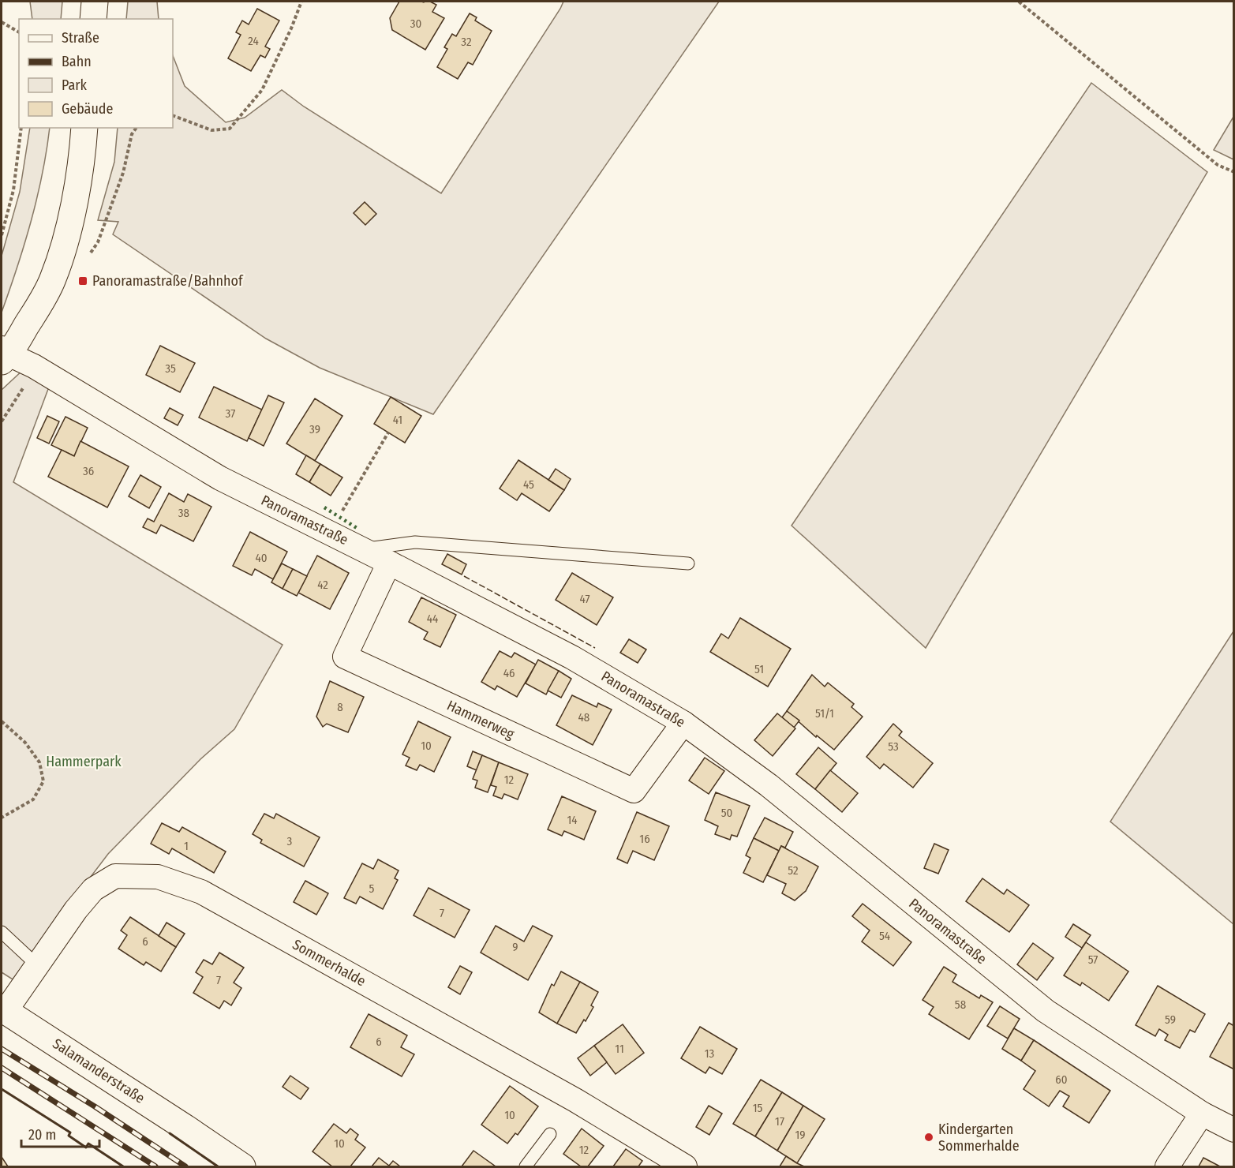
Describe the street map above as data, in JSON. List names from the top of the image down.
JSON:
{
  "streets": {
    "street": [
      "Panoramastraße",
      "Hammerweg",
      "Sommerhalde",
      "Salamanderstraße"
    ]
  },
  "crossings": [
    ["Panoramastraße", "Hammerweg"],
    ["Sommerhalde", "Salamanderstraße"]
  ],
  "parks": ["Hammerpark"],
  "places": {
    "transit": ["Panoramastraße/Bahnhof"],
    "other": ["Kindergarten Sommerhalde"]
  },
  "house_numbers": [
    "30",
    "24",
    "32",
    "35",
    "37",
    "41",
    "39",
    "36",
    "45",
    "38",
    "40",
    "42",
    "47",
    "44",
    "51",
    "46",
    "8",
    "51/1",
    "48",
    "10",
    "53",
    "12",
    "50",
    "14",
    "16",
    "3",
    "1",
    "52",
    "5",
    "7",
    "54",
    "6",
    "9",
    "57",
    "7",
    "58",
    "59",
    "6",
    "11",
    "13",
    "60",
    "15",
    "10",
    "17",
    "19",
    "10",
    "12"
  ],
  "legend": [
    "Straße",
    "Bahn",
    "Park",
    "Gebäude"
  ],
  "scale_bar": "20 m"
}
